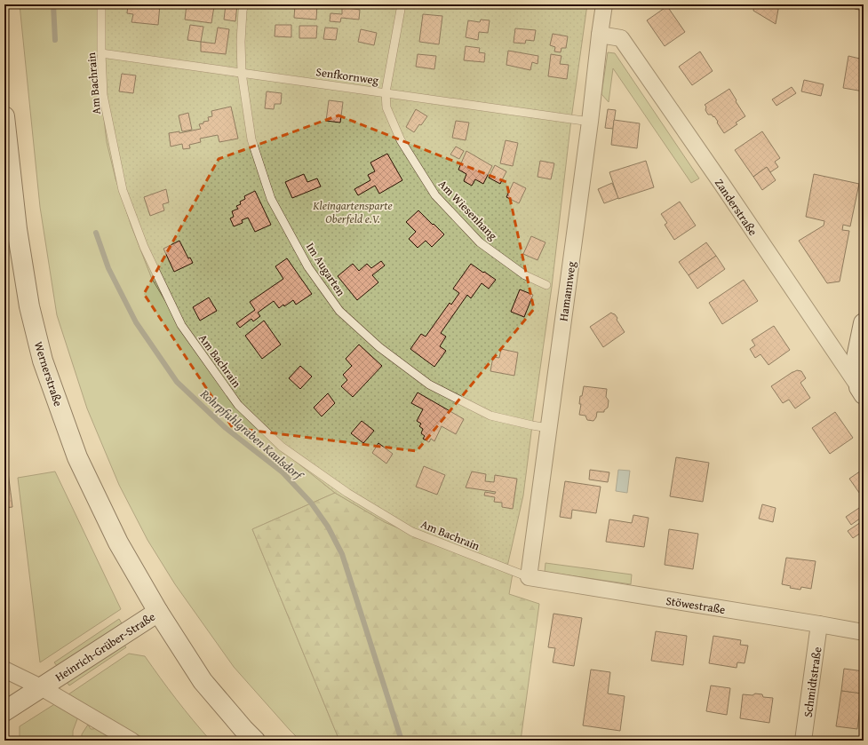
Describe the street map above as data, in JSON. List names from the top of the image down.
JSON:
{
  "streets": {
    "street": [
      "Zanderstraße",
      "Hamannweg",
      "Wernerstraße",
      "Stöwestraße",
      "Heinrich-Grüber-Straße",
      "Schmidtstraße"
    ],
    "lane": [
      "Senfkornweg",
      "Am Bachrain",
      "Am Wiesenhang",
      "Im Augarten"
    ]
  },
  "crossings": [
    ["Senfkornweg", "Am Bachrain"],
    ["Senfkornweg", "Am Wiesenhang"],
    ["Senfkornweg", "Im Augarten"],
    ["Senfkornweg", "Hamannweg"],
    ["Am Bachrain", "Hamannweg"],
    ["Am Bachrain", "Stöwestraße"],
    ["Zanderstraße", "Hamannweg"],
    ["Im Augarten", "Hamannweg"],
    ["Hamannweg", "Stöwestraße"],
    ["Wernerstraße", "Heinrich-Grüber-Straße"],
    ["Stöwestraße", "Schmidtstraße"]
  ],
  "water": ["Rohrpfuhlgraben Kaulsdorf"],
  "parks": ["Kleingartensparte Oberfeld e.V."]
}
